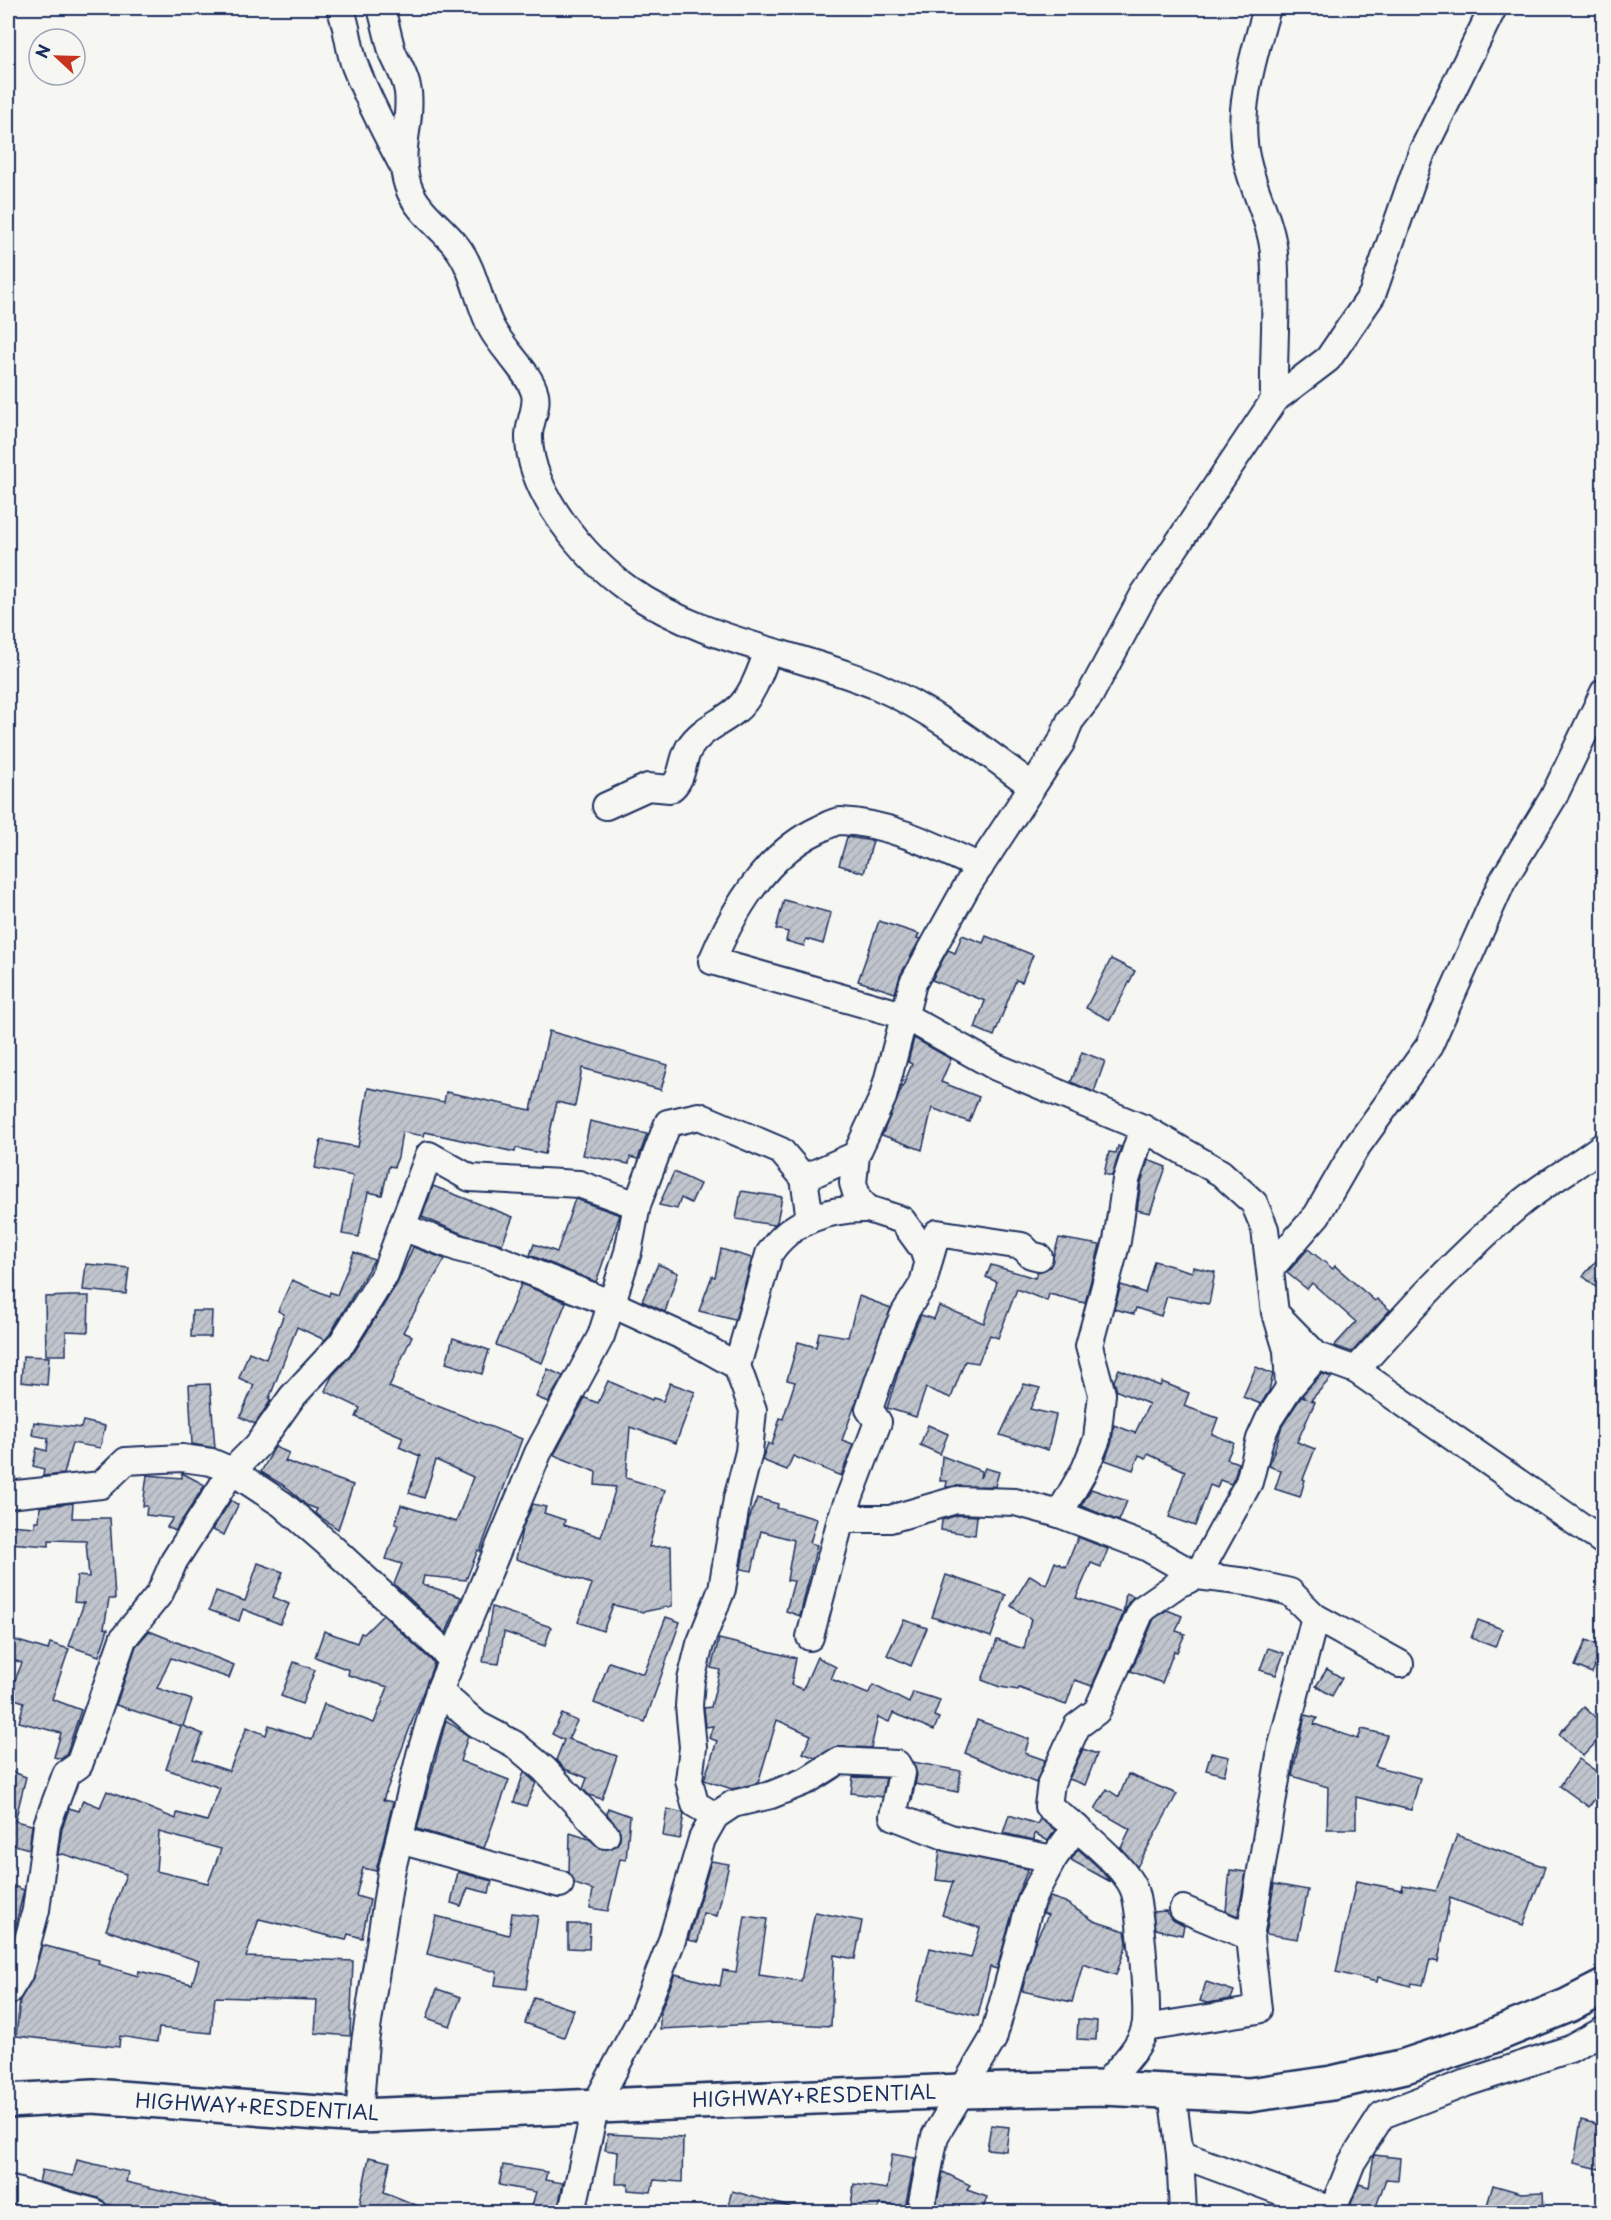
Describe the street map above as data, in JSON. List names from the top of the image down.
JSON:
{
  "streets": {
    "highway": ["HIGHWAY+RESDENTIAL"]
  },
  "north": "left"
}
